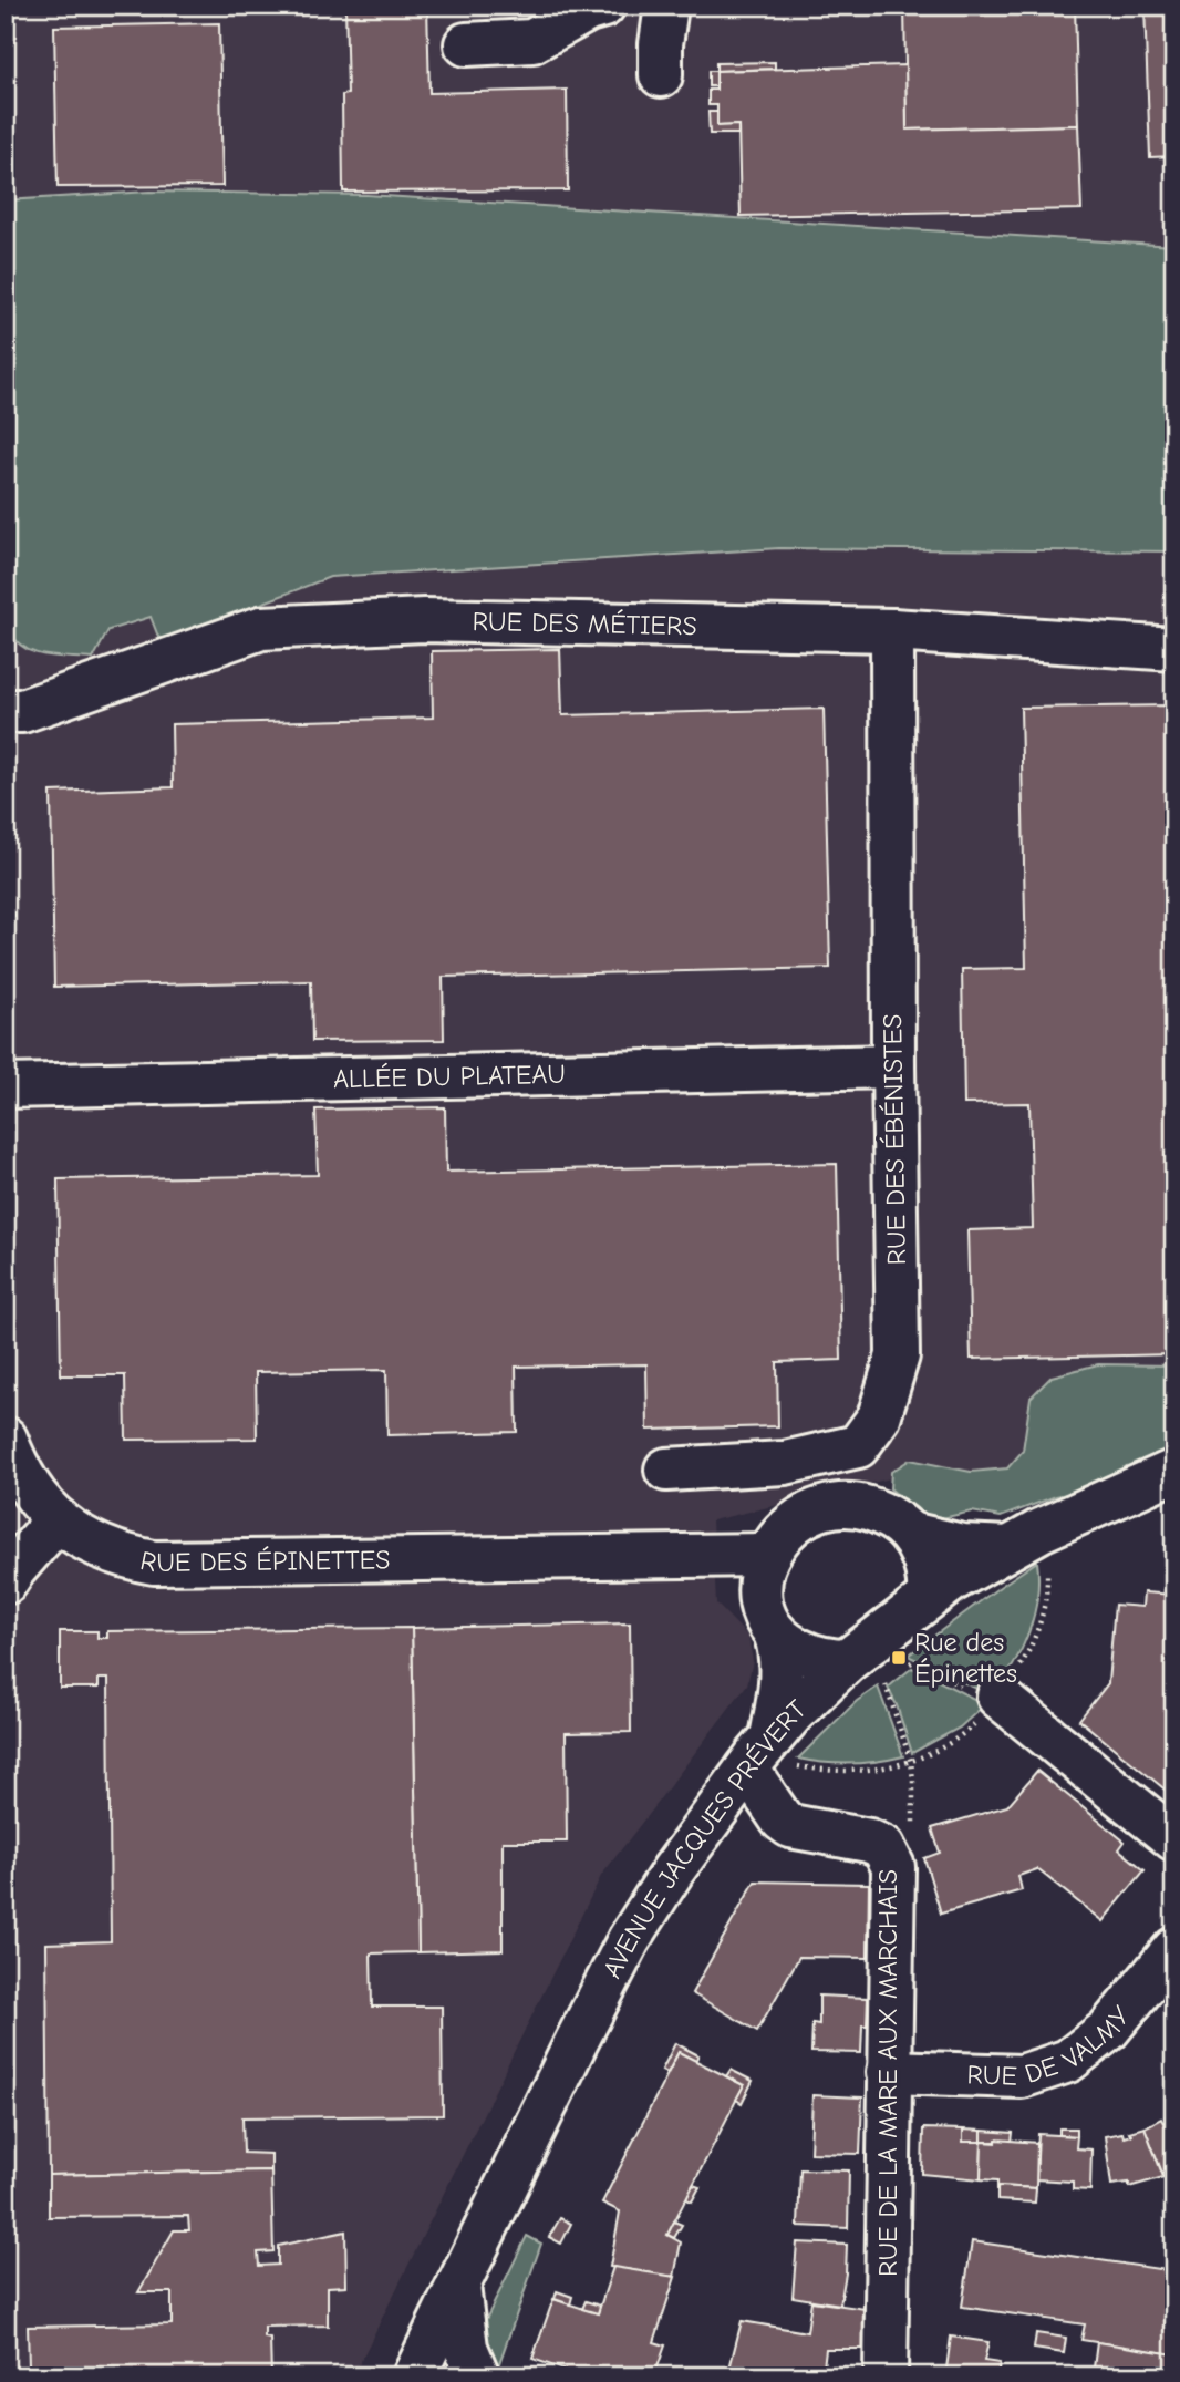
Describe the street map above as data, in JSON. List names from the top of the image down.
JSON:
{
  "streets": {
    "street": [
      "RUE DES MÉTIERS",
      "ALLÉE DU PLATEAU",
      "RUE DES ÉBÉNISTES",
      "RUE DES ÉPINETTES",
      "AVENUE JACQUES PRÉVERT",
      "RUE DE VALMY",
      "RUE DE LA MARE AUX MARCHAIS"
    ]
  },
  "crossings": [
    ["RUE DES MÉTIERS", "RUE DES ÉBÉNISTES"],
    ["ALLÉE DU PLATEAU", "RUE DES ÉBÉNISTES"],
    ["RUE DES ÉPINETTES", "AVENUE JACQUES PRÉVERT"],
    ["AVENUE JACQUES PRÉVERT", "RUE DE LA MARE AUX MARCHAIS"],
    ["RUE DE VALMY", "RUE DE LA MARE AUX MARCHAIS"]
  ],
  "places": {
    "transit": ["Rue des Épinettes"]
  }
}
